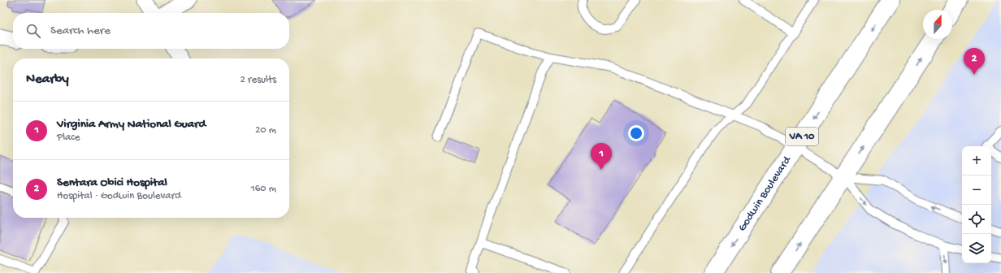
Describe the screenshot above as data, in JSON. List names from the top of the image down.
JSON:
{
  "streets": {
    "highway": ["VA 10", "Godwin Boulevard"]
  },
  "north": "top",
  "page": {
    "search": "Search here",
    "pins": ["2", "1"],
    "heading": ["Nearby", "2 results"],
    "list": [
      {
        "mark": "1",
        "name": "Virginia Army National Guard",
        "note": "Place",
        "value": "20 m"
      },
      {
        "mark": "2",
        "name": "Sentara Obici Hospital",
        "note": "Hospital · Godwin Boulevard",
        "value": "160 m"
      }
    ],
    "map_buttons": ["+", "−"]
  }
}
